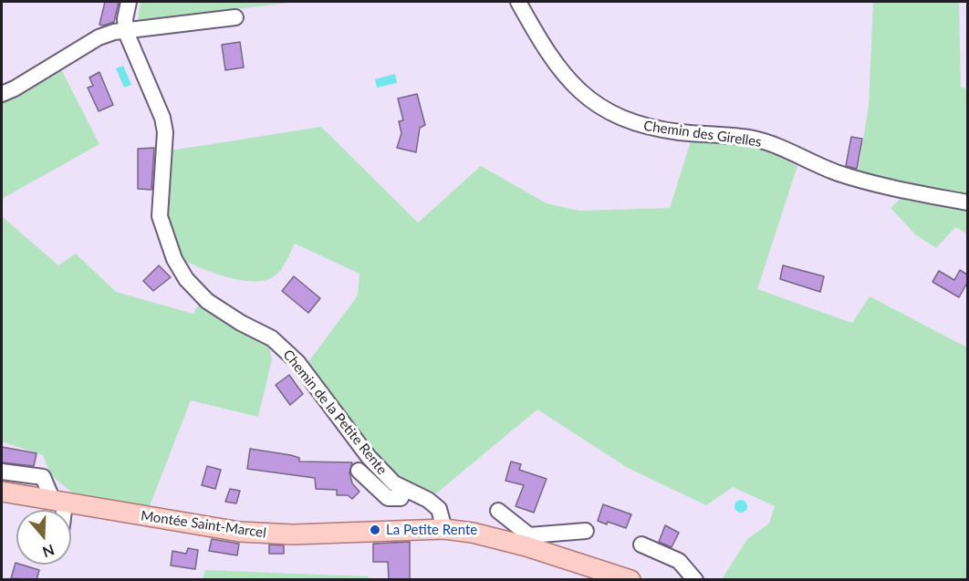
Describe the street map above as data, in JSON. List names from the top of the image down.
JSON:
{
  "streets": {
    "main road": ["Montée Saint-Marcel"],
    "street": ["Chemin des Girelles", "Chemin de la Petite Rente"]
  },
  "crossings": [
    ["Chemin de la Petite Rente", "Montée Saint-Marcel"]
  ],
  "places": ["La Petite Rente"],
  "north": "bottom"
}
